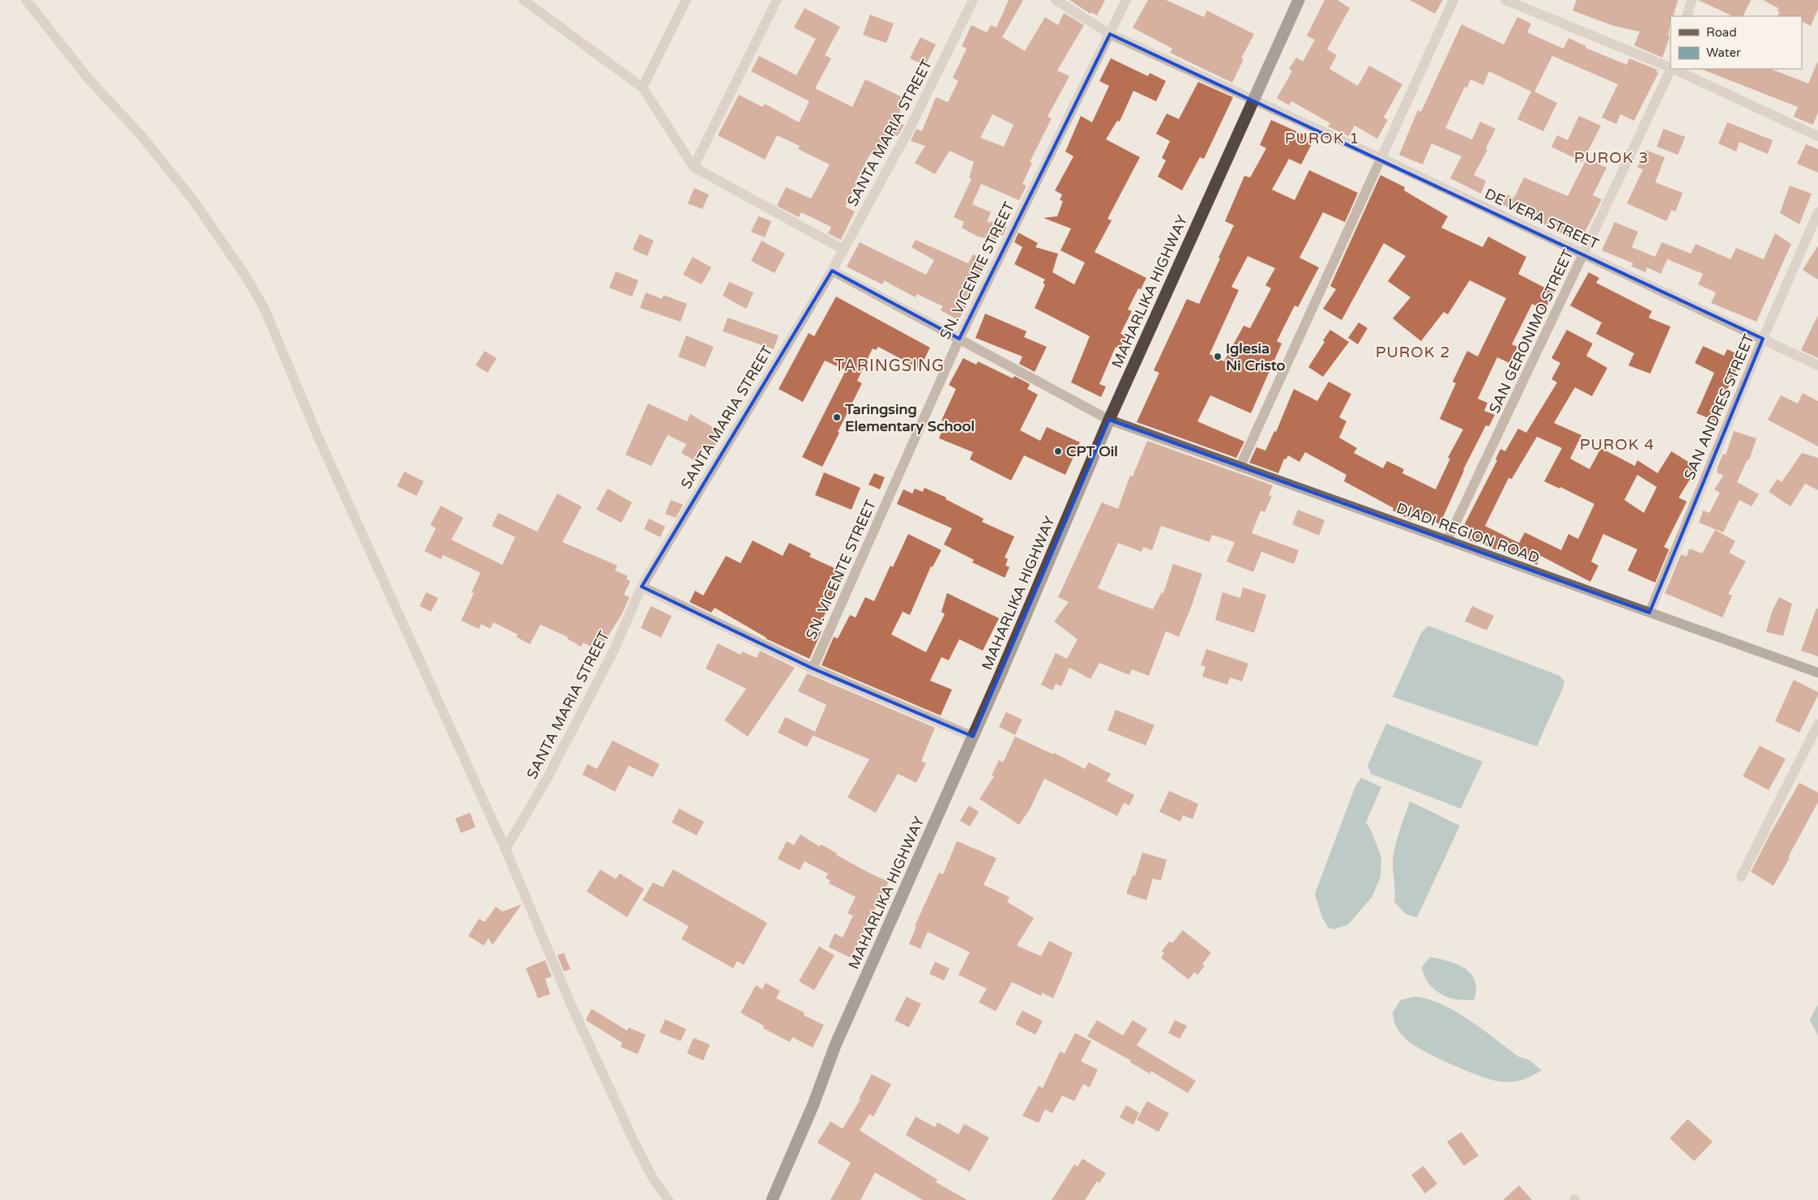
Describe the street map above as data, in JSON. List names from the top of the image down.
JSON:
{
  "streets": {
    "highway": ["MAHARLIKA HIGHWAY"],
    "main road": ["DIADI REGION ROAD"],
    "street": [
      "SANTA MARIA STREET",
      "DE VERA STREET",
      "SN. VICENTE STREET",
      "SAN GERONIMO STREET",
      "SAN ANDRES STREET"
    ]
  },
  "crossings": [
    ["DE VERA STREET", "SN. VICENTE STREET"],
    ["DE VERA STREET", "MAHARLIKA HIGHWAY"],
    ["DE VERA STREET", "SAN GERONIMO STREET"],
    ["DE VERA STREET", "SAN ANDRES STREET"],
    ["MAHARLIKA HIGHWAY", "DIADI REGION ROAD"],
    ["SAN GERONIMO STREET", "DIADI REGION ROAD"],
    ["SAN ANDRES STREET", "DIADI REGION ROAD"]
  ],
  "districts": [
    "PUROK 1",
    "PUROK 3",
    "PUROK 2",
    "TARINGSING",
    "PUROK 4"
  ],
  "places": ["Iglesia Ni Cristo", "Taringsing Elementary School", "CPT Oil"],
  "legend": ["Road", "Water"]
}
